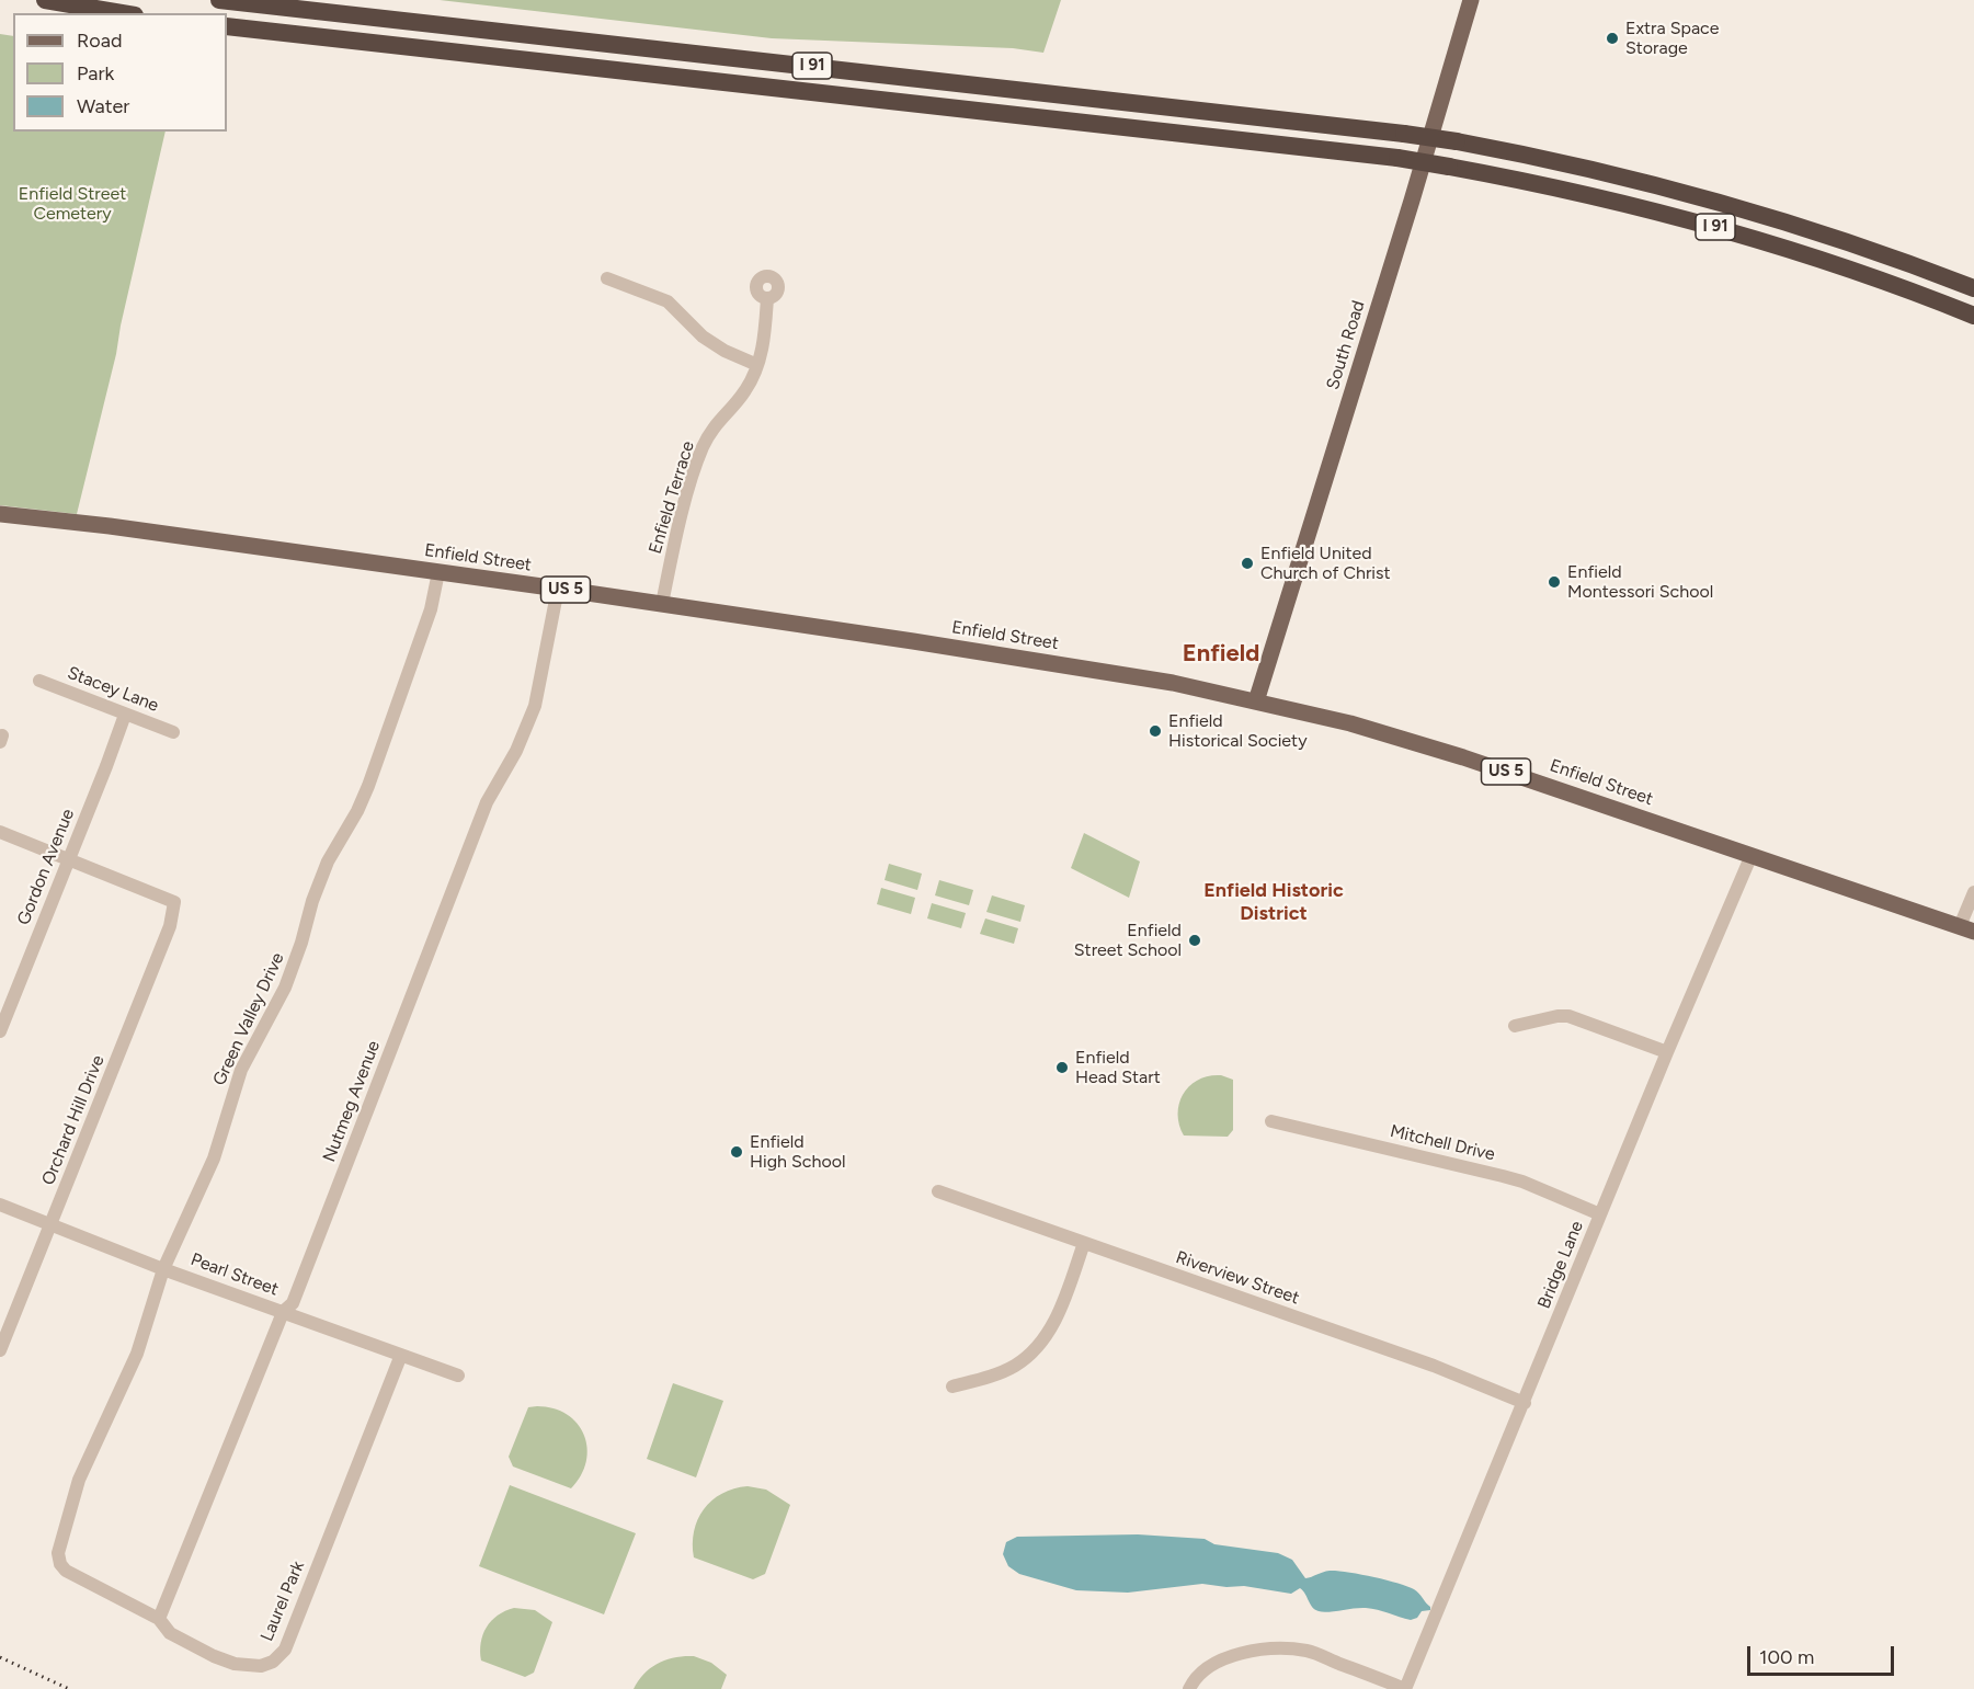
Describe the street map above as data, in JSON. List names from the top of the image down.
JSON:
{
  "streets": {
    "highway": ["I 91"],
    "main road": ["South Road", "Enfield Street", "US 5"],
    "street": [
      "Enfield Terrace",
      "Stacey Lane",
      "Gordon Avenue",
      "Green Valley Drive",
      "Nutmeg Avenue",
      "Orchard Hill Drive",
      "Mitchell Drive",
      "Bridge Lane",
      "Pearl Street",
      "Riverview Street",
      "Laurel Park"
    ]
  },
  "crossings": [
    ["South Road", "Enfield Street"],
    ["Enfield Terrace", "Enfield Street"],
    ["Enfield Street", "Green Valley Drive"],
    ["Enfield Street", "Nutmeg Avenue"],
    ["Enfield Street", "Bridge Lane"],
    ["Stacey Lane", "Gordon Avenue"],
    ["Gordon Avenue", "Orchard Hill Drive"],
    ["Green Valley Drive", "Pearl Street"],
    ["Green Valley Drive", "Laurel Park"],
    ["Nutmeg Avenue", "Pearl Street"],
    ["Nutmeg Avenue", "Laurel Park"],
    ["Orchard Hill Drive", "Pearl Street"],
    ["Mitchell Drive", "Bridge Lane"],
    ["Bridge Lane", "Riverview Street"],
    ["Pearl Street", "Laurel Park"]
  ],
  "districts": ["Enfield", "Enfield Historic District"],
  "parks": ["Enfield Street Cemetery"],
  "places": [
    "Extra Space Storage",
    "Enfield United Church of Christ",
    "Enfield Montessori School",
    "Enfield Historical Society",
    "Enfield Street School",
    "Enfield Head Start",
    "Enfield High School"
  ],
  "legend": ["Road", "Park", "Water"],
  "scale_bar": "100 m"
}
